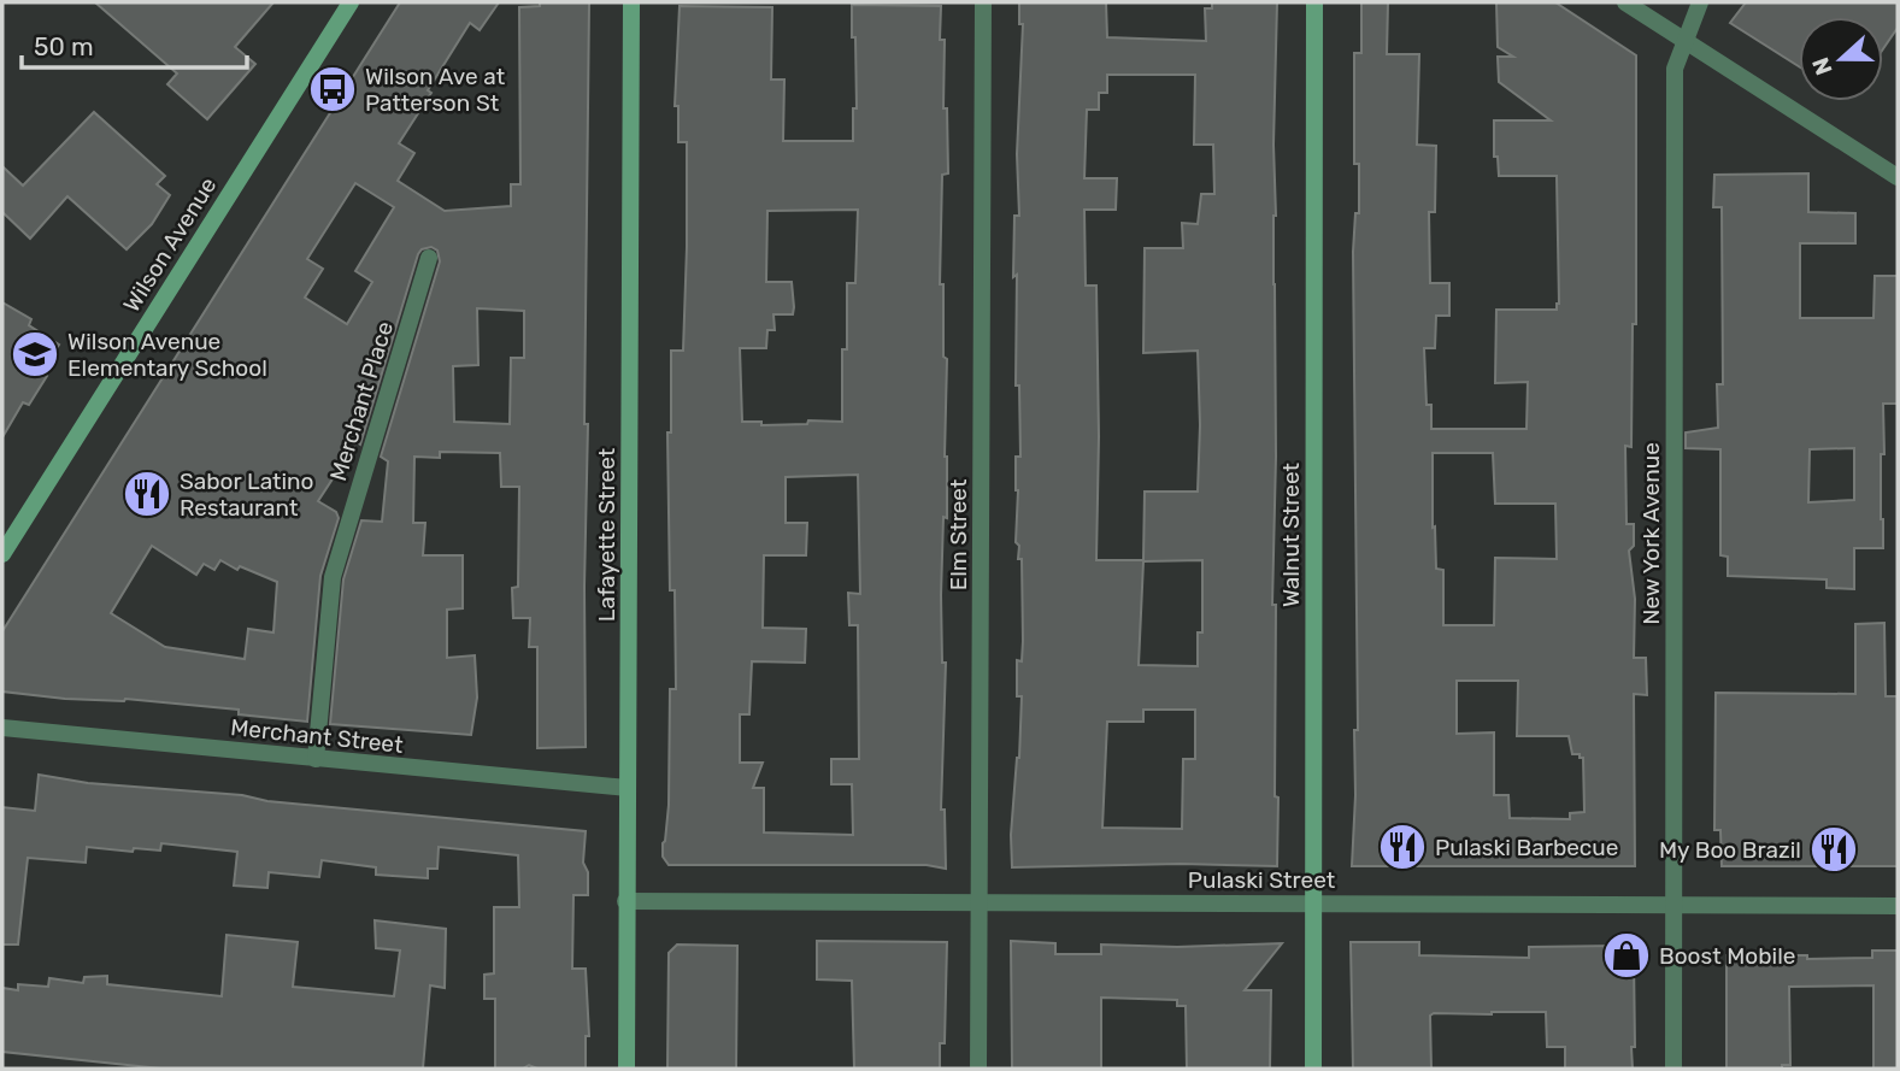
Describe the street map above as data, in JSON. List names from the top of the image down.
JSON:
{
  "streets": {
    "street": [
      "Wilson Avenue",
      "Merchant Place",
      "New York Avenue",
      "Lafayette Street",
      "Elm Street",
      "Walnut Street",
      "Merchant Street",
      "Pulaski Street"
    ]
  },
  "crossings": [
    ["Merchant Place", "Merchant Street"],
    ["New York Avenue", "Pulaski Street"],
    ["Lafayette Street", "Merchant Street"],
    ["Lafayette Street", "Pulaski Street"],
    ["Elm Street", "Pulaski Street"],
    ["Walnut Street", "Pulaski Street"]
  ],
  "places": {
    "bus stop": ["Wilson Ave at Patterson St"],
    "school or university": ["Wilson Avenue Elementary School"],
    "restaurant": ["Sabor Latino Restaurant", "Pulaski Barbecue", "My Boo Brazil"],
    "shop": ["Boost Mobile"]
  },
  "scale_bar": "50 m",
  "north": "left"
}
